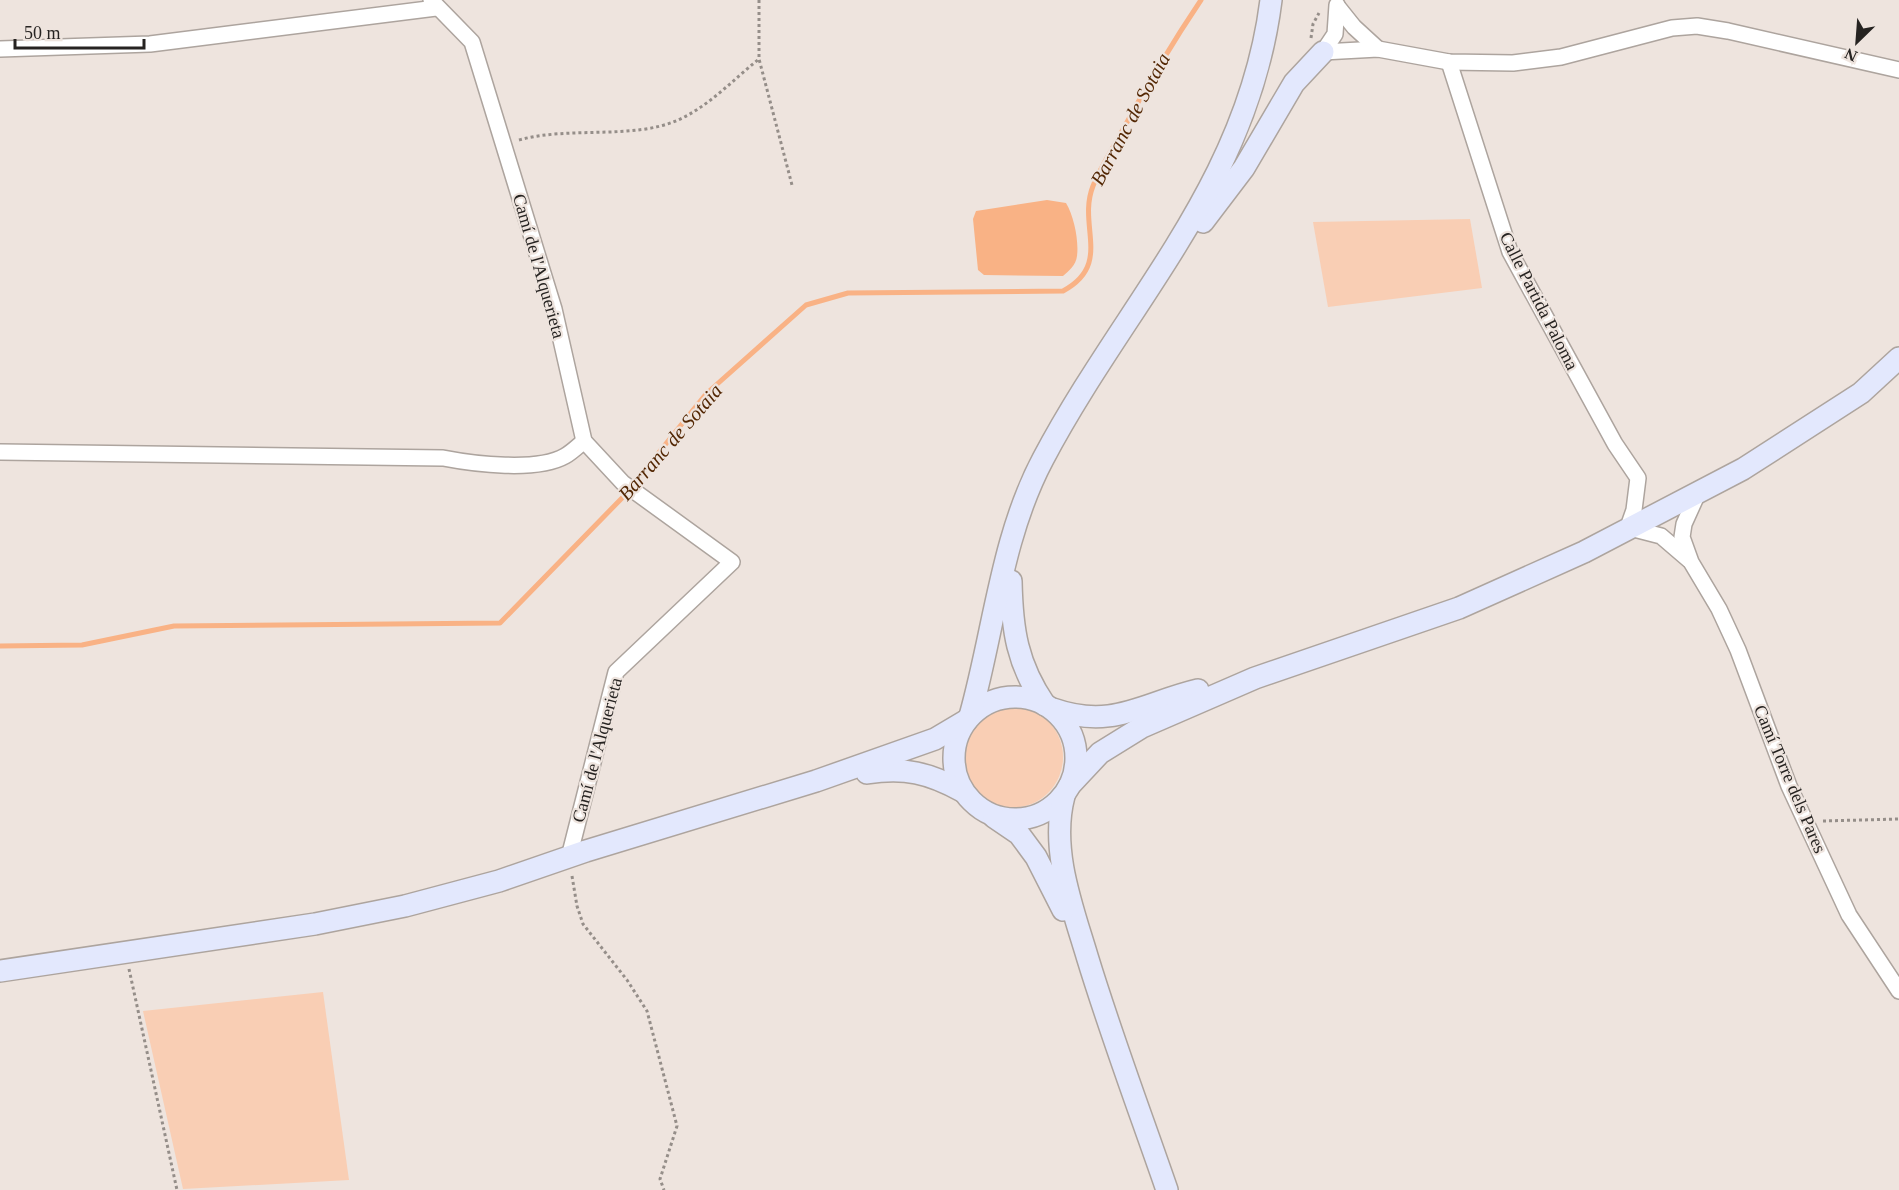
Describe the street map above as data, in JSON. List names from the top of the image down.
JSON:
{
  "streets": {
    "street": ["Camí de l'Alquerieta", "Calle Partida Paloma", "Camí Torre dels Pares"]
  },
  "crossings": [
    ["Calle Partida Paloma", "Camí Torre dels Pares"]
  ],
  "water": ["Barranc de Sotaia"],
  "scale_bar": "50 m",
  "north": "bottom left"
}
